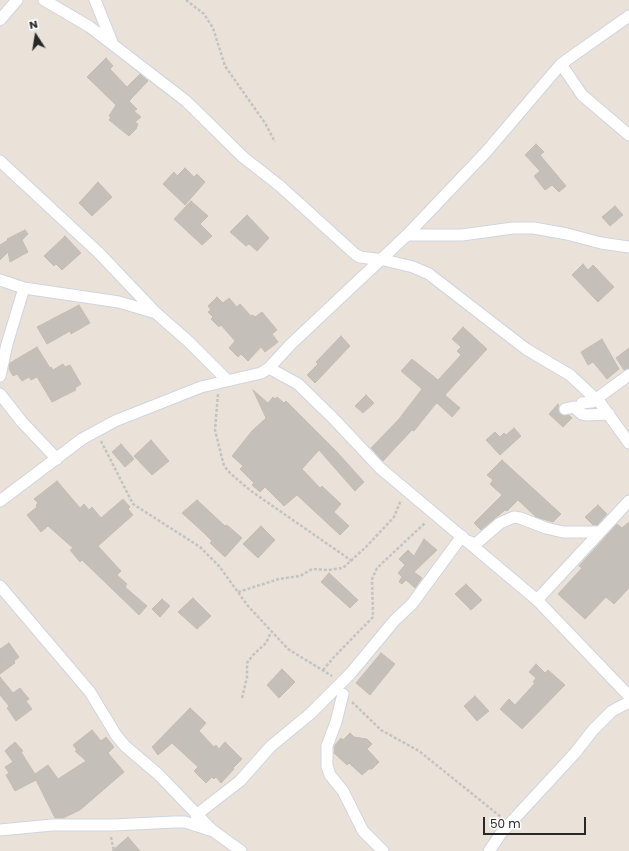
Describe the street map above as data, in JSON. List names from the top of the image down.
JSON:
{
  "scale_bar": "50 m",
  "north": "top"
}
